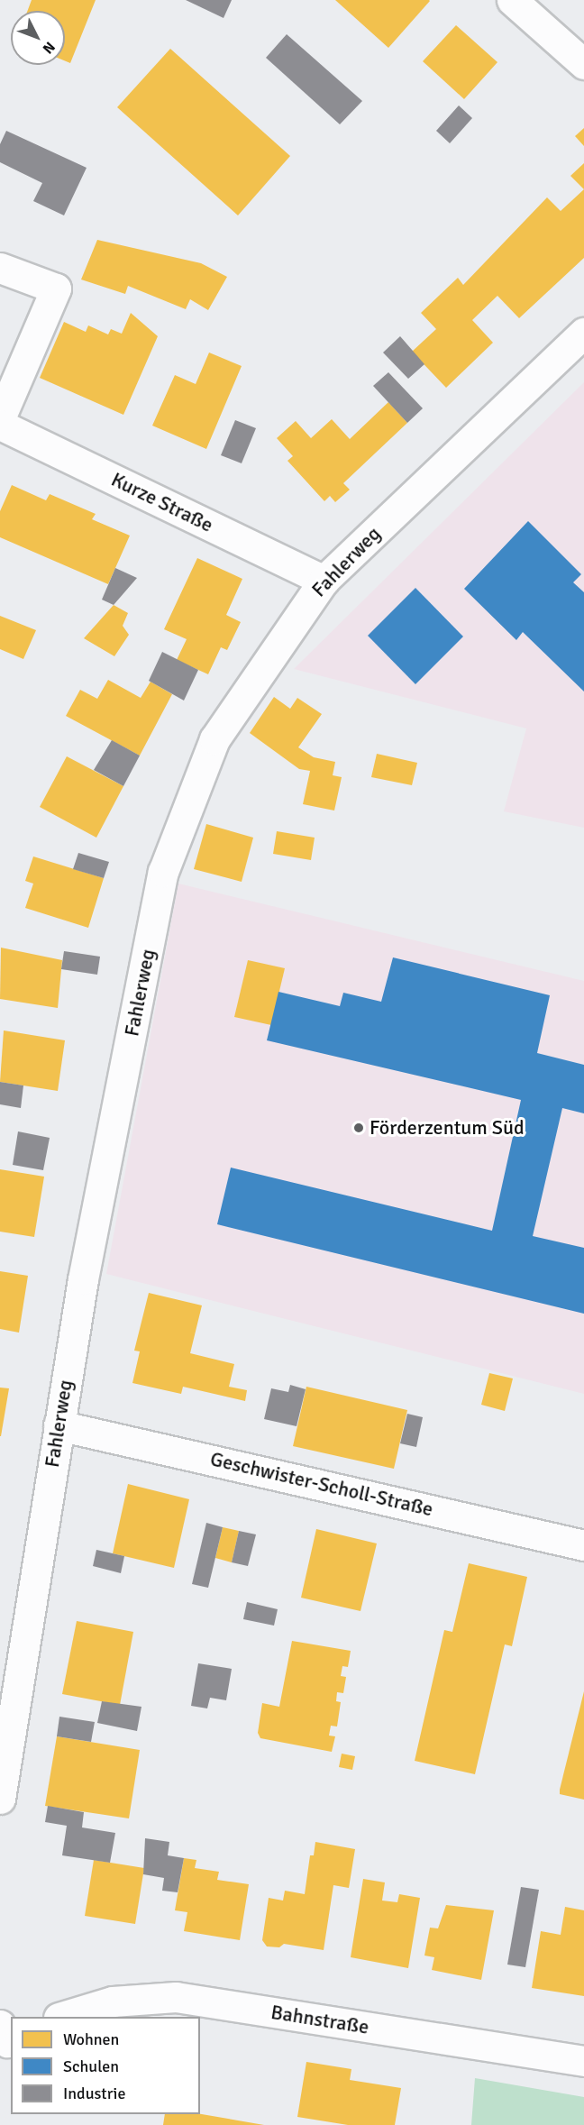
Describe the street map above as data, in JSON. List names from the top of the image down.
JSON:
{
  "streets": {
    "street": [
      "Kurze Straße",
      "Fahlerweg",
      "Geschwister-Scholl-Straße",
      "Bahnstraße"
    ]
  },
  "crossings": [
    ["Kurze Straße", "Fahlerweg"],
    ["Fahlerweg", "Geschwister-Scholl-Straße"]
  ],
  "places": ["Förderzentum Süd"],
  "legend": ["Wohnen", "Schulen", "Industrie"],
  "north": "bottom right"
}
